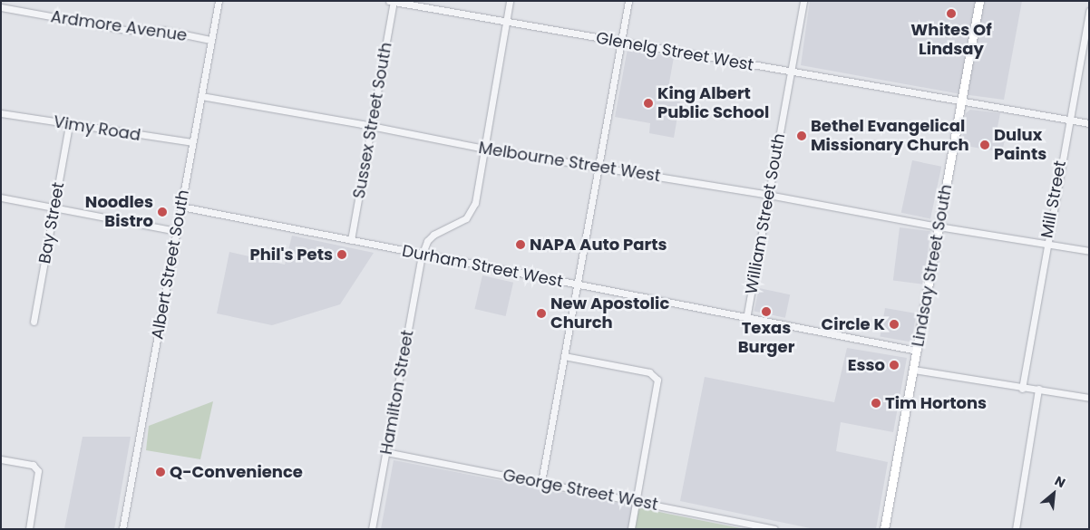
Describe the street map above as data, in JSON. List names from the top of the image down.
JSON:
{
  "streets": {
    "main road": ["Lindsay Street South"],
    "street": [
      "Ardmore Avenue",
      "Glenelg Street West",
      "Sussex Street South",
      "Vimy Road",
      "Melbourne Street West",
      "Mill Street",
      "William Street South",
      "Bay Street",
      "Albert Street South",
      "Durham Street West",
      "Hamilton Street",
      "George Street West"
    ]
  },
  "crossings": [
    ["Ardmore Avenue", "Albert Street South"],
    ["Glenelg Street West", "Sussex Street South"],
    ["Glenelg Street West", "Mill Street"],
    ["Glenelg Street West", "William Street South"],
    ["Glenelg Street West", "Lindsay Street South"],
    ["Glenelg Street West", "Hamilton Street"],
    ["Sussex Street South", "Melbourne Street West"],
    ["Sussex Street South", "Durham Street West"],
    ["Vimy Road", "Bay Street"],
    ["Vimy Road", "Albert Street South"],
    ["Melbourne Street West", "Mill Street"],
    ["Melbourne Street West", "William Street South"],
    ["Melbourne Street West", "Albert Street South"],
    ["Melbourne Street West", "Lindsay Street South"],
    ["Melbourne Street West", "Hamilton Street"],
    ["William Street South", "Durham Street West"],
    ["Albert Street South", "Durham Street West"],
    ["Lindsay Street South", "Durham Street West"],
    ["Durham Street West", "Hamilton Street"],
    ["Hamilton Street", "George Street West"]
  ],
  "places": [
    "Whites Of Lindsay",
    "King Albert Public School",
    "Bethel Evangelical Missionary Church",
    "Dulux Paints",
    "Noodles Bistro",
    "NAPA Auto Parts",
    "Phil's Pets",
    "Texas Burger",
    "New Apostolic Church",
    "Circle K",
    "Esso",
    "Tim Hortons",
    "Q-Convenience"
  ],
  "north": "top right"
}
